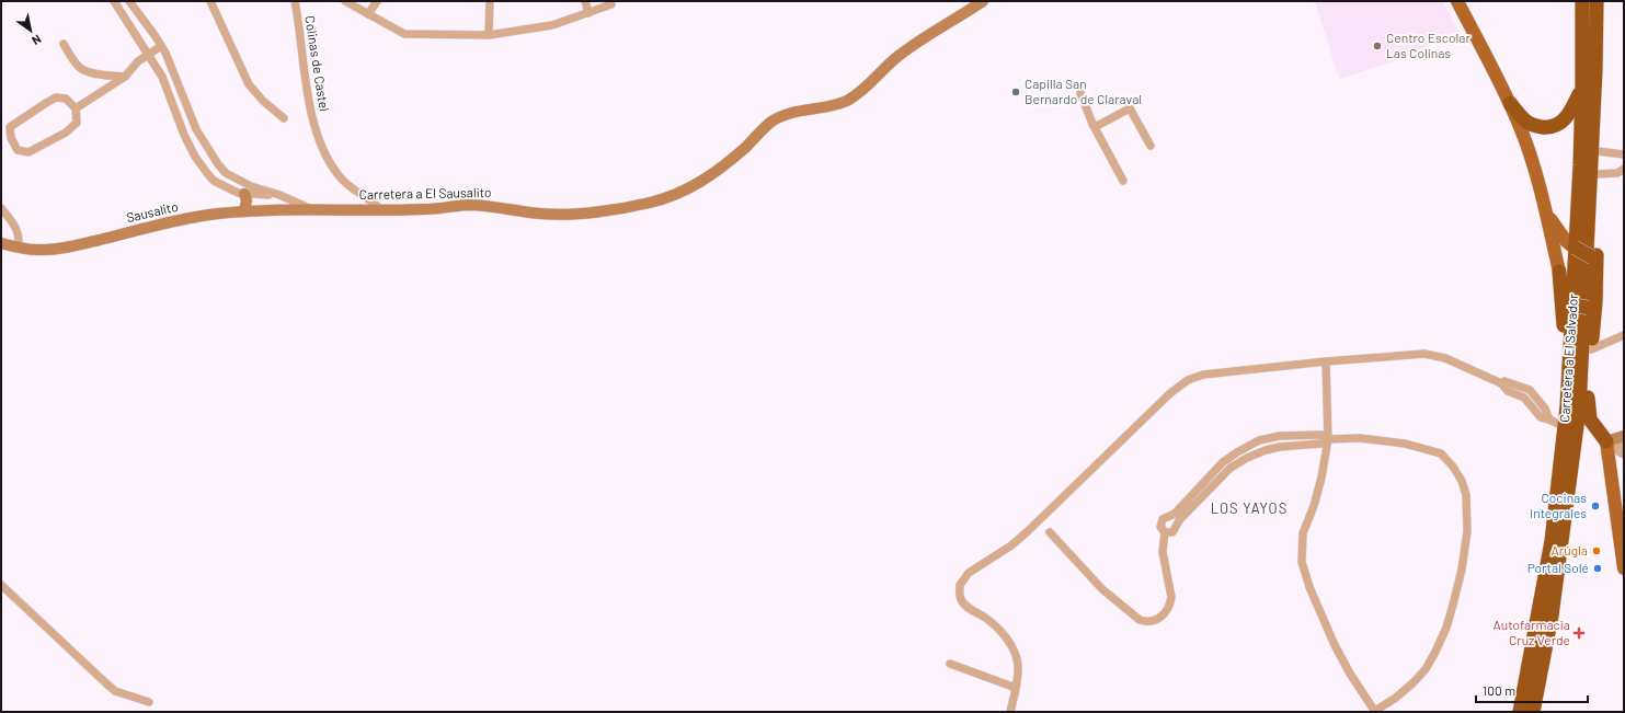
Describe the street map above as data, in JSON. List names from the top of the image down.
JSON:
{
  "streets": {
    "highway": ["Carretera a El Salvador"],
    "street": ["Colinas de Castel", "Carretera a El Sausalito", "Sausalito"]
  },
  "crossings": [
    ["Colinas de Castel", "Carretera a El Sausalito"],
    ["Carretera a El Sausalito", "Sausalito"]
  ],
  "districts": ["LOS YAYOS"],
  "places": {
    "other": [
      "Centro Escolar Las Colinas",
      "Capilla San Bernardo de Claraval",
      "Cocinas Integrales",
      "Arúgla",
      "Portal Solé"
    ],
    "health": ["Autofarmacia Cruz Verde"]
  },
  "scale_bar": "100 m",
  "north": "bottom right"
}
